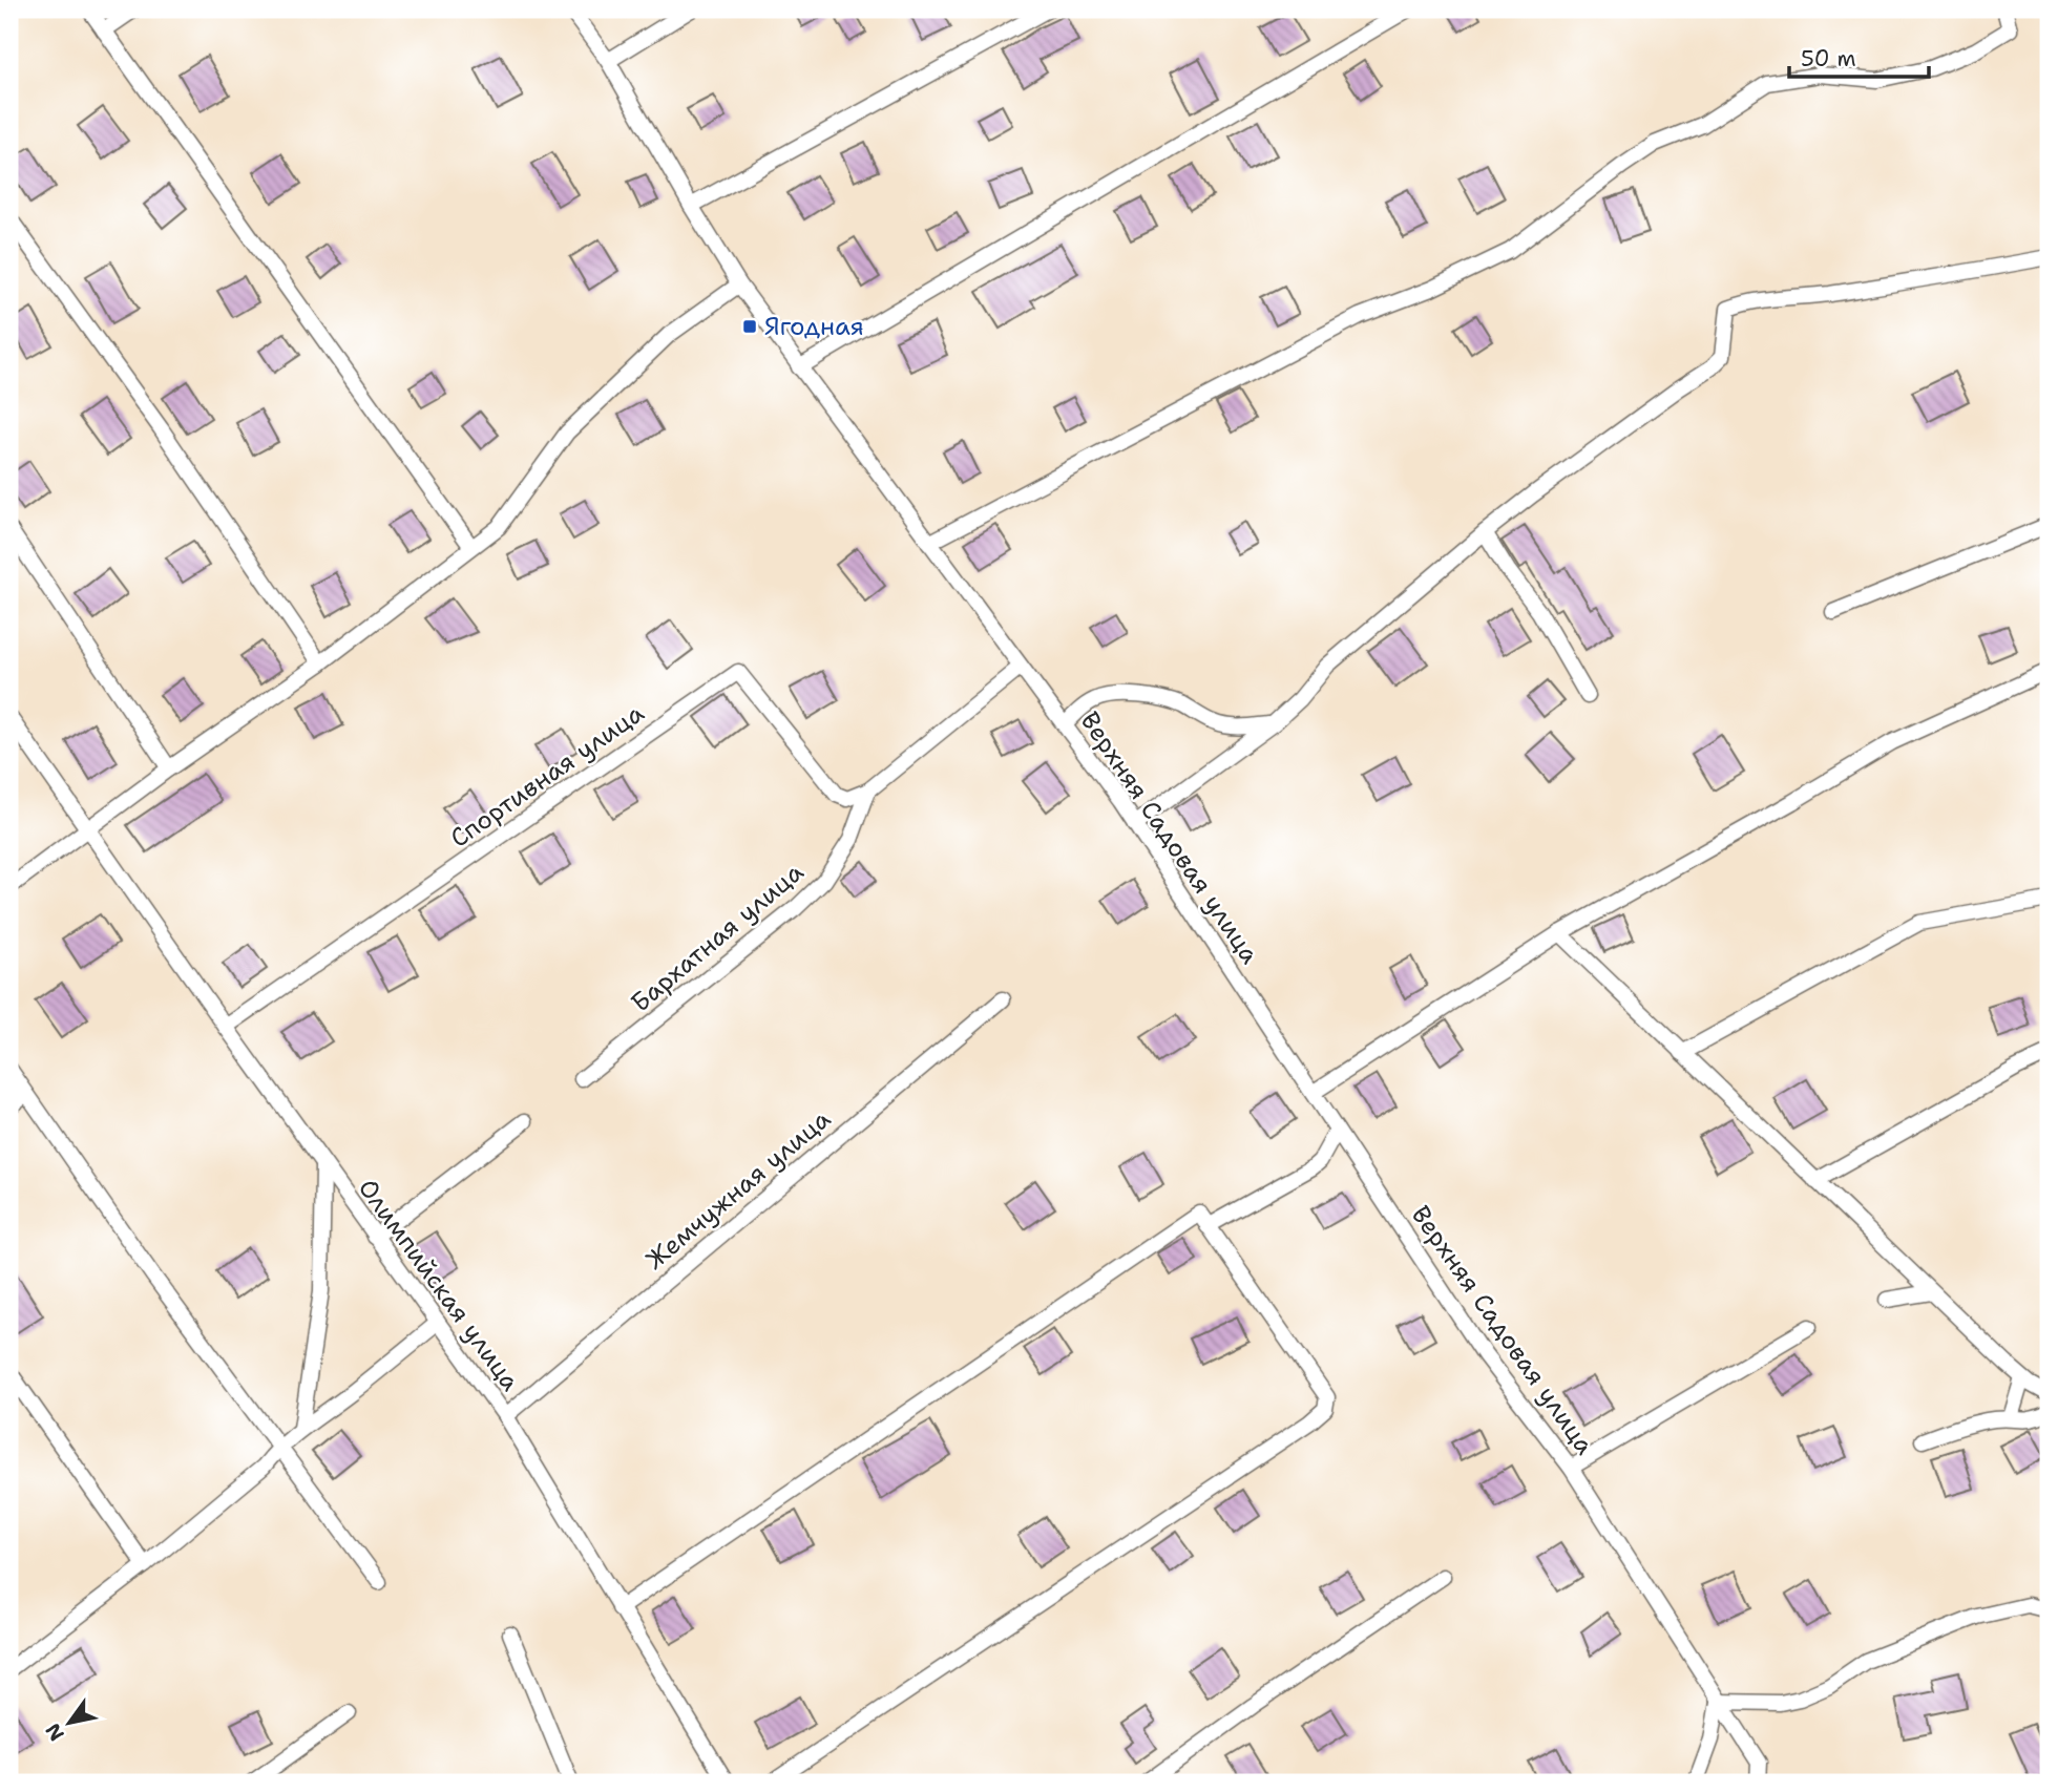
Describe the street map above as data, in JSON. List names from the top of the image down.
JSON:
{
  "streets": {
    "street": [
      "Спортивная улица",
      "Верхняя Садовая улица",
      "Бархатная улица",
      "Жемчужная улица",
      "Олимпийская улица"
    ]
  },
  "crossings": [
    ["Спортивная улица", "Бархатная улица"],
    ["Спортивная улица", "Олимпийская улица"],
    ["Жемчужная улица", "Олимпийская улица"]
  ],
  "places": {
    "transit": ["Ягодная"]
  },
  "scale_bar": "50 m",
  "north": "bottom left"
}
